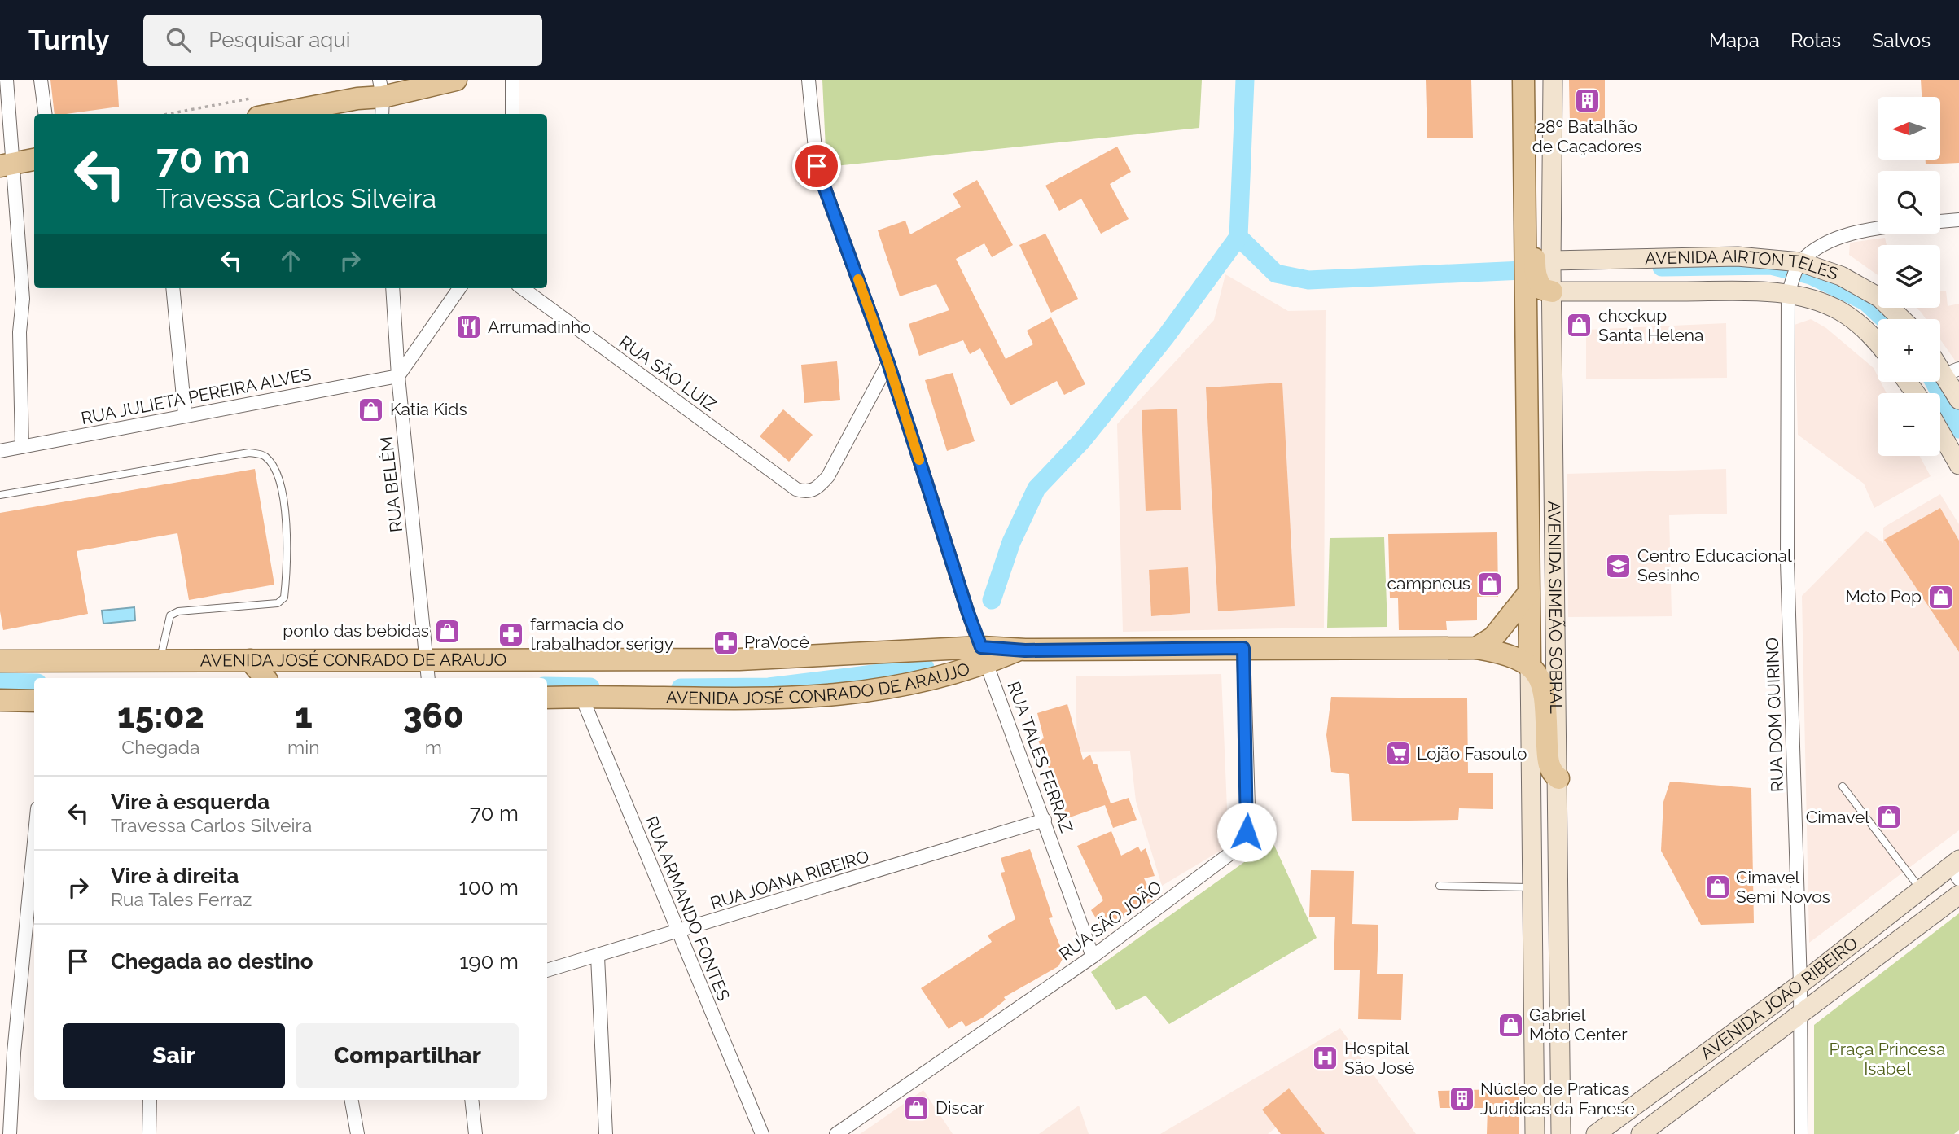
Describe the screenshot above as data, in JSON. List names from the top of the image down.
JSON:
{
  "streets": {
    "main road": [
      "AVENIDA AIRTON TELES",
      "AVENIDA SIMEÃO SOBRAL",
      "AVENIDA JOSÉ CONRADO DE ARAUJO",
      "AVENIDA JOÃO RIBEIRO"
    ],
    "street": [
      "RUA SÃO LUIZ",
      "RUA JULIETA PEREIRA ALVES",
      "RUA BELÉM",
      "RUA DOM QUIRINO",
      "RUA TALES FERRAZ",
      "RUA JOANA RIBEIRO",
      "RUA ARMANDO FONTES",
      "RUA SÃO JOÃO"
    ]
  },
  "crossings": [
    ["AVENIDA AIRTON TELES", "AVENIDA SIMEÃO SOBRAL"],
    ["AVENIDA AIRTON TELES", "RUA DOM QUIRINO"],
    ["RUA SÃO LUIZ", "RUA TALES FERRAZ"],
    ["RUA JULIETA PEREIRA ALVES", "RUA BELÉM"],
    ["RUA BELÉM", "AVENIDA JOSÉ CONRADO DE ARAUJO"],
    ["AVENIDA SIMEÃO SOBRAL", "AVENIDA JOSÉ CONRADO DE ARAUJO"],
    ["AVENIDA SIMEÃO SOBRAL", "RUA TALES FERRAZ"],
    ["AVENIDA SIMEÃO SOBRAL", "RUA SÃO JOÃO"],
    ["AVENIDA JOSÉ CONRADO DE ARAUJO", "RUA TALES FERRAZ"],
    ["AVENIDA JOSÉ CONRADO DE ARAUJO", "RUA ARMANDO FONTES"],
    ["RUA DOM QUIRINO", "AVENIDA JOÃO RIBEIRO"],
    ["RUA TALES FERRAZ", "RUA JOANA RIBEIRO"],
    ["RUA TALES FERRAZ", "RUA SÃO JOÃO"],
    ["RUA JOANA RIBEIRO", "RUA ARMANDO FONTES"]
  ],
  "parks": ["Praça Princesa Isabel"],
  "places": {
    "building": ["28º Batalhão de Caçadores", "Núcleo de Praticas Juridicas da Fanese"],
    "shop": [
      "checkup Santa Helena",
      "Katia Kids",
      "campneus",
      "Moto Pop",
      "ponto das bebidas",
      "Cimavel",
      "Cimavel Semi Novos",
      "Gabriel Moto Center",
      "Discar"
    ],
    "restaurant": ["Arrumadinho"],
    "school or university": ["Centro Educacional Sesinho"],
    "pharmacy": ["farmacia do trabalhador serigy", "PraVocê"],
    "supermarket": ["Lojão Fasouto"],
    "hospital": ["Hospital São José"]
  },
  "north": "left",
  "page": {
    "header": "Turnly",
    "search": "Pesquisar aqui",
    "nav": ["Mapa", "Rotas", "Salvos"],
    "map_buttons": ["+", "−"],
    "turn": ["70 m", "Travessa Carlos Silveira"],
    "eta": [
      "15:02",
      "Chegada",
      "1",
      "min",
      "360",
      "m"
    ],
    "list": [
      {
        "name": "Vire à esquerda",
        "note": "Travessa Carlos Silveira",
        "value": "70 m"
      },
      {
        "name": "Vire à direita",
        "note": "Rua Tales Ferraz",
        "value": "100 m"
      },
      {
        "name": "Chegada ao destino",
        "value": "190 m"
      }
    ],
    "buttons": ["Sair", "Compartilhar"]
  }
}
